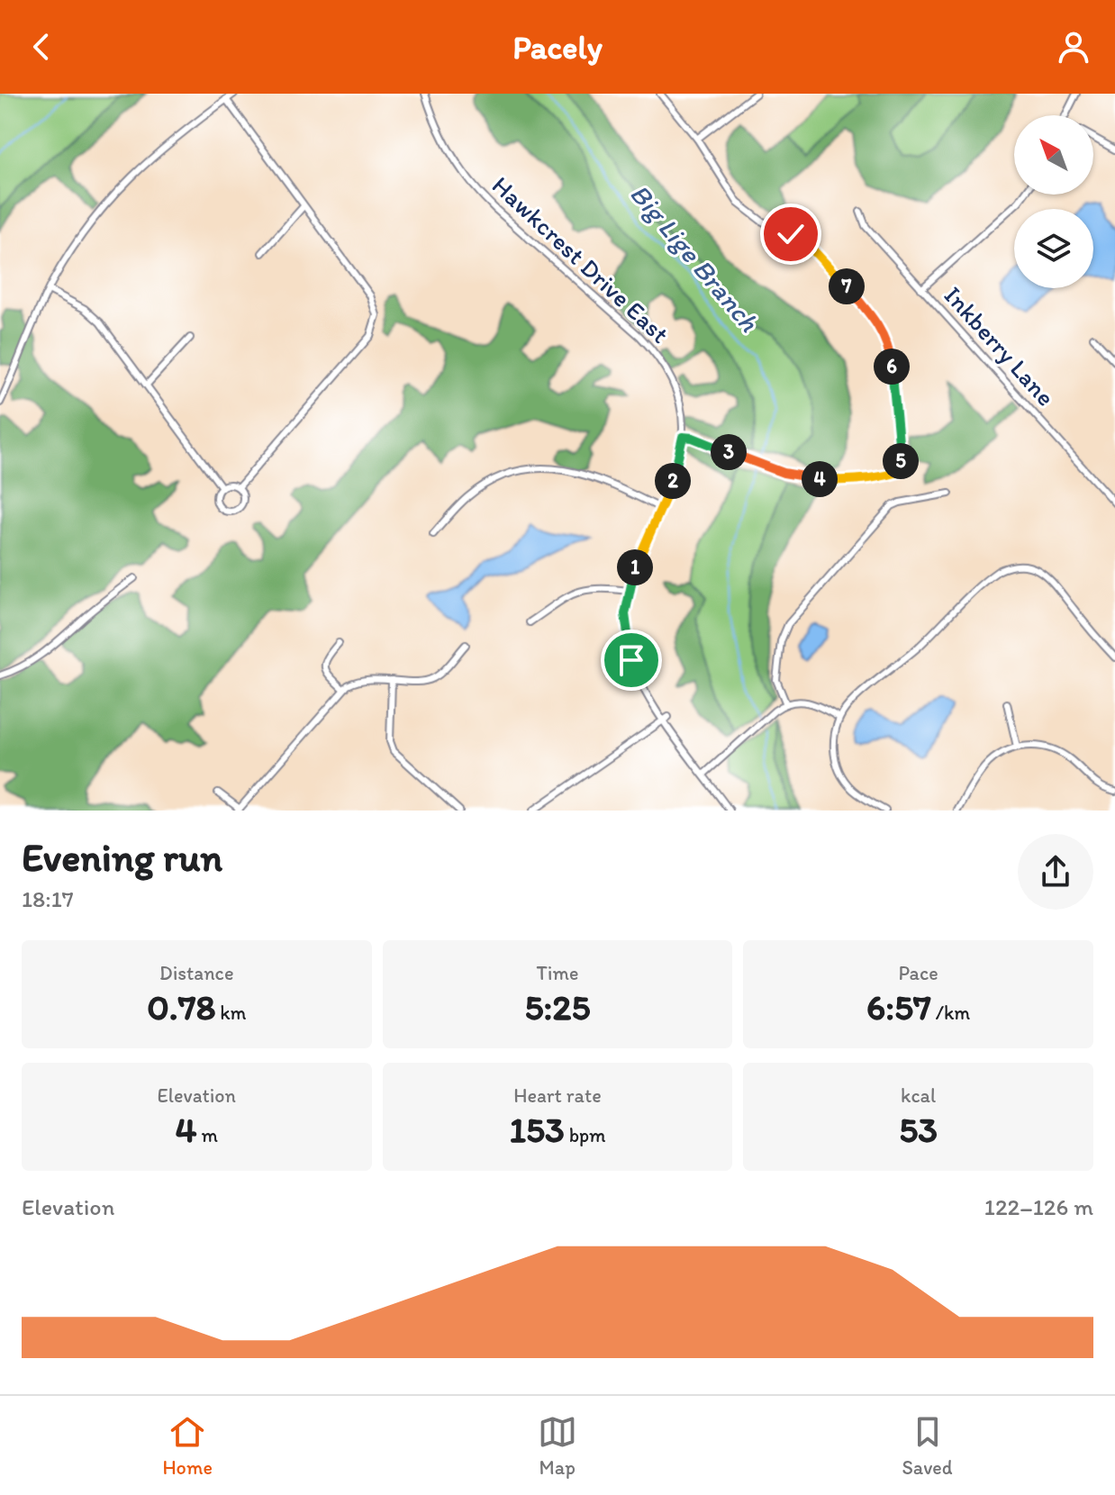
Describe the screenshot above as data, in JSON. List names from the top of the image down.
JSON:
{
  "streets": {
    "street": ["Hawkcrest Drive East", "Inkberry Lane"]
  },
  "water": ["Big Lige Branch"],
  "north": "top left",
  "page": {
    "header": "Pacely",
    "pins": [
      "7",
      "6",
      "3",
      "5",
      "4",
      "2",
      "1"
    ],
    "heading": ["Evening run", "18:17"],
    "stats": [
      ["Distance", "0.78 km"],
      ["Time", "5:25"],
      ["Pace", "6:57 /km"],
      ["Elevation", "4 m"],
      ["Heart rate", "153 bpm"],
      ["kcal", "53"]
    ],
    "chart": ["Elevation", "122–126 m"],
    "tabs": ["Home", "Map", "Saved"]
  }
}
